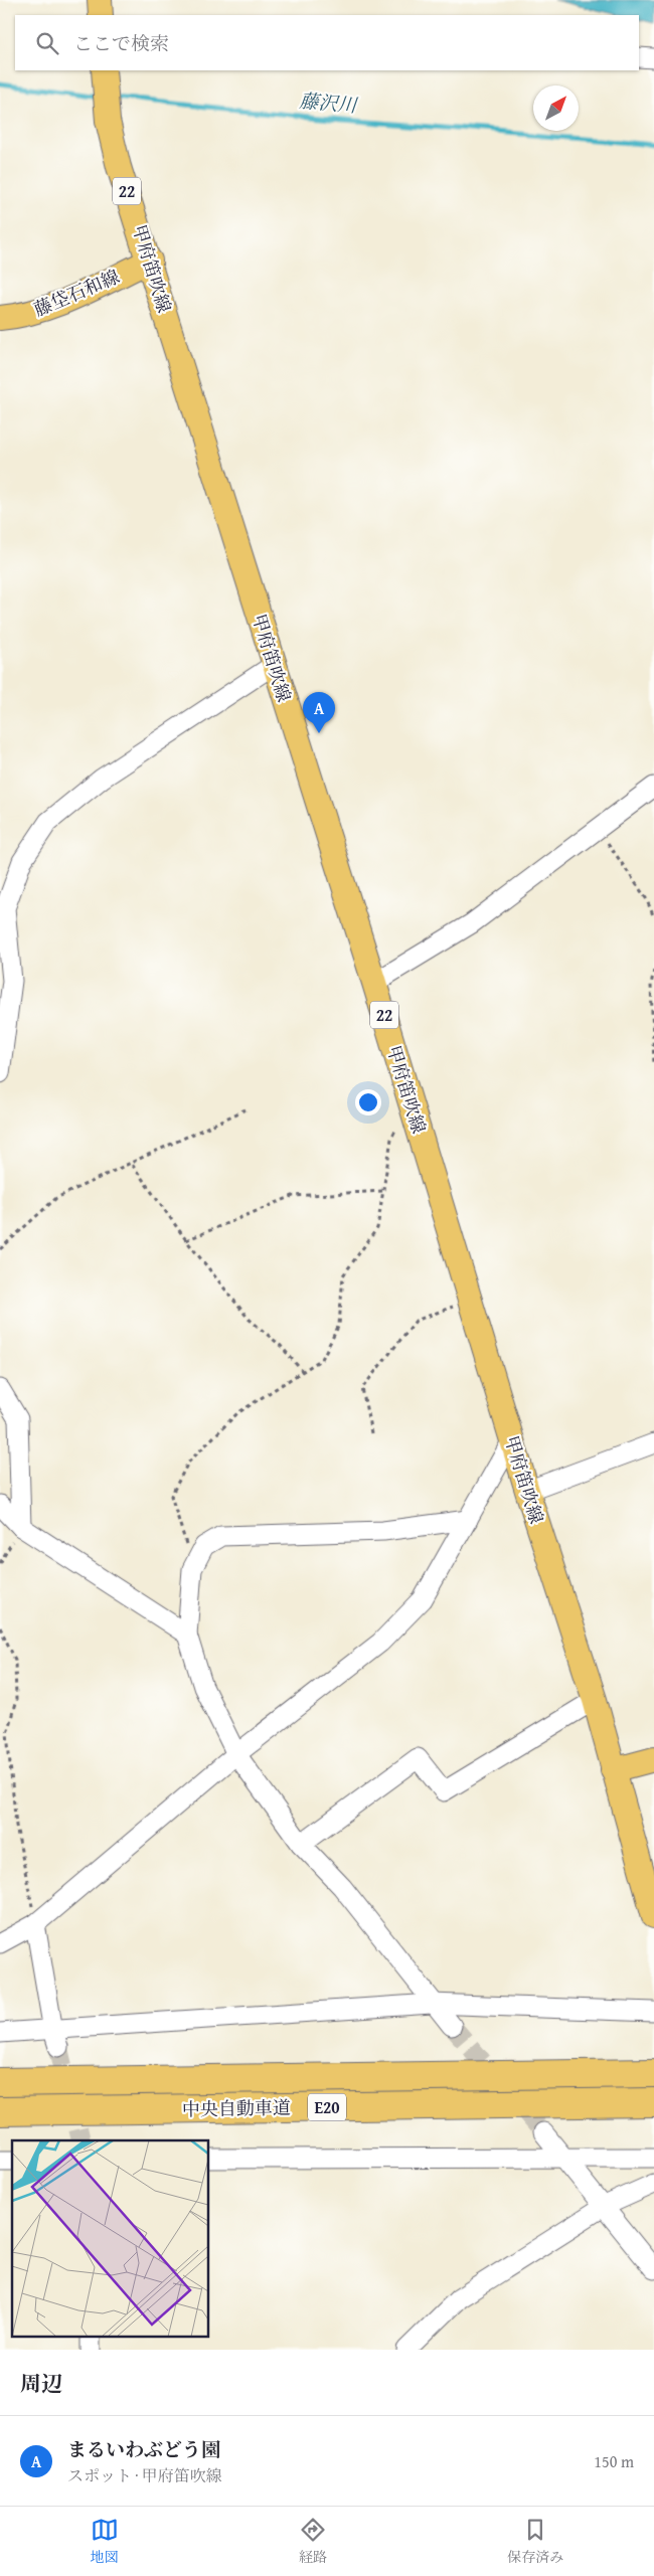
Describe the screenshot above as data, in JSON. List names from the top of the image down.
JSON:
{
  "streets": {
    "highway": ["E20", "中央自動車道"],
    "main road": ["22", "甲府笛吹線", "藤垈石和線"]
  },
  "crossings": [
    ["甲府笛吹線", "藤垈石和線"]
  ],
  "water": ["藤沢川"],
  "north": "top right",
  "page": {
    "search": "ここで検索",
    "pins": "A",
    "heading": "周辺",
    "list": [
      {
        "mark": "A",
        "name": "まるいわぶどう園",
        "note": "スポット · 甲府笛吹線",
        "value": "150 m"
      }
    ],
    "nav": ["地図", "経路", "保存済み"]
  }
}
